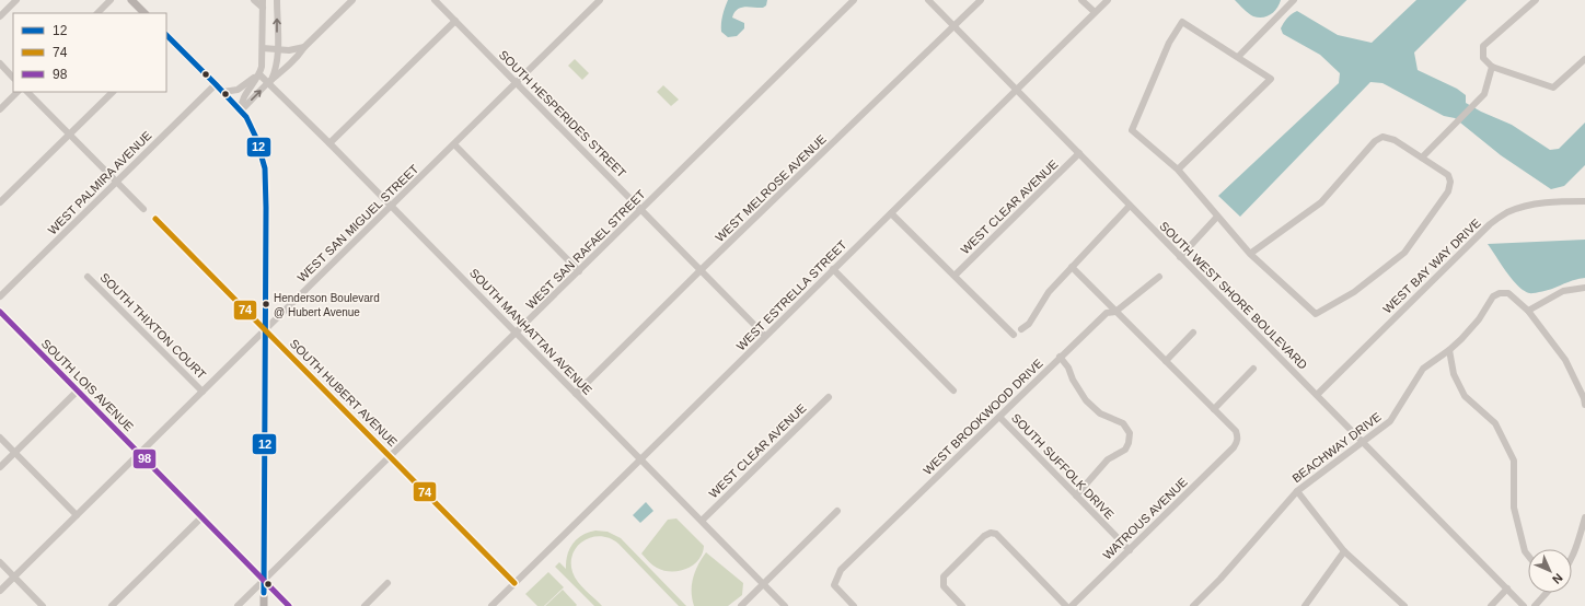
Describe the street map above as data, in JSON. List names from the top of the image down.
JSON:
{
  "streets": {
    "street": [
      "SOUTH HESPERIDES STREET",
      "WEST PALMIRA AVENUE",
      "WEST MELROSE AVENUE",
      "WEST CLEAR AVENUE",
      "WEST SAN MIGUEL STREET",
      "WEST SAN RAFAEL STREET",
      "WEST BAY WAY DRIVE",
      "WEST ESTRELLA STREET",
      "SOUTH WEST SHORE BOULEVARD",
      "SOUTH THIXTON COURT",
      "SOUTH MANHATTAN AVENUE",
      "SOUTH LOIS AVENUE",
      "SOUTH HUBERT AVENUE",
      "WEST BROOKWOOD DRIVE",
      "BEACHWAY DRIVE",
      "SOUTH SUFFOLK DRIVE",
      "WATROUS AVENUE"
    ]
  },
  "crossings": [
    ["SOUTH HESPERIDES STREET", "WEST MELROSE AVENUE"],
    ["SOUTH HESPERIDES STREET", "WEST SAN MIGUEL STREET"],
    ["SOUTH HESPERIDES STREET", "WEST SAN RAFAEL STREET"],
    ["SOUTH HESPERIDES STREET", "WEST ESTRELLA STREET"],
    ["WEST MELROSE AVENUE", "SOUTH WEST SHORE BOULEVARD"],
    ["WEST MELROSE AVENUE", "SOUTH MANHATTAN AVENUE"],
    ["WEST CLEAR AVENUE", "SOUTH WEST SHORE BOULEVARD"],
    ["WEST CLEAR AVENUE", "SOUTH MANHATTAN AVENUE"],
    ["WEST SAN MIGUEL STREET", "SOUTH THIXTON COURT"],
    ["WEST SAN MIGUEL STREET", "SOUTH MANHATTAN AVENUE"],
    ["WEST SAN MIGUEL STREET", "SOUTH LOIS AVENUE"],
    ["WEST SAN MIGUEL STREET", "SOUTH HUBERT AVENUE"],
    ["WEST SAN RAFAEL STREET", "SOUTH MANHATTAN AVENUE"],
    ["WEST SAN RAFAEL STREET", "SOUTH LOIS AVENUE"],
    ["WEST SAN RAFAEL STREET", "SOUTH HUBERT AVENUE"],
    ["WEST BAY WAY DRIVE", "SOUTH WEST SHORE BOULEVARD"],
    ["WEST ESTRELLA STREET", "SOUTH WEST SHORE BOULEVARD"],
    ["WEST ESTRELLA STREET", "SOUTH MANHATTAN AVENUE"],
    ["WEST ESTRELLA STREET", "SOUTH HUBERT AVENUE"],
    ["SOUTH WEST SHORE BOULEVARD", "BEACHWAY DRIVE"],
    ["WEST BROOKWOOD DRIVE", "SOUTH SUFFOLK DRIVE"],
    ["SOUTH SUFFOLK DRIVE", "WATROUS AVENUE"]
  ],
  "places": ["Henderson Boulevard @ Hubert Avenue"],
  "lines": ["transit line 12", "transit line 74", "transit line 98"],
  "legend": ["12", "74", "98"],
  "north": "bottom right"
}
